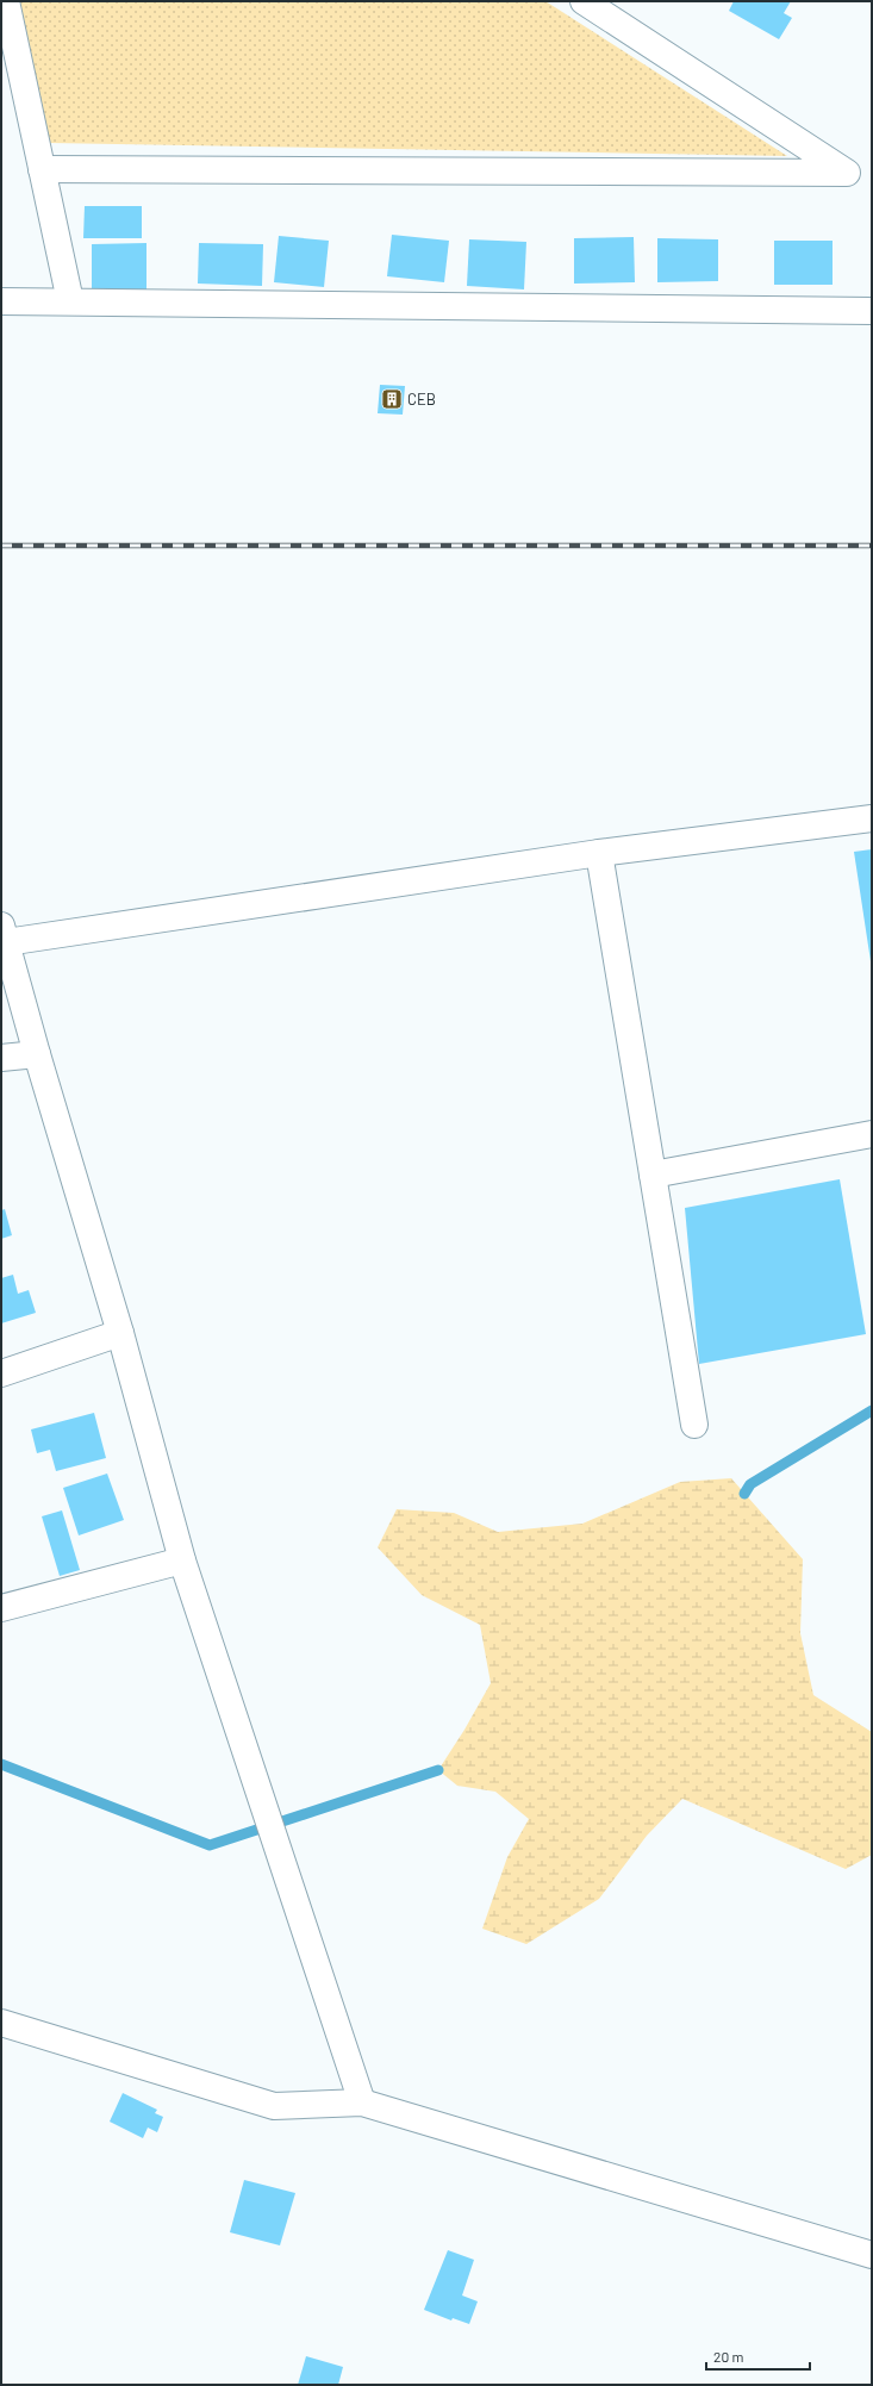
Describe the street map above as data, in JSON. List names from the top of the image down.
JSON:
{
  "places": {
    "building": ["CEB"]
  },
  "scale_bar": "20 m"
}
